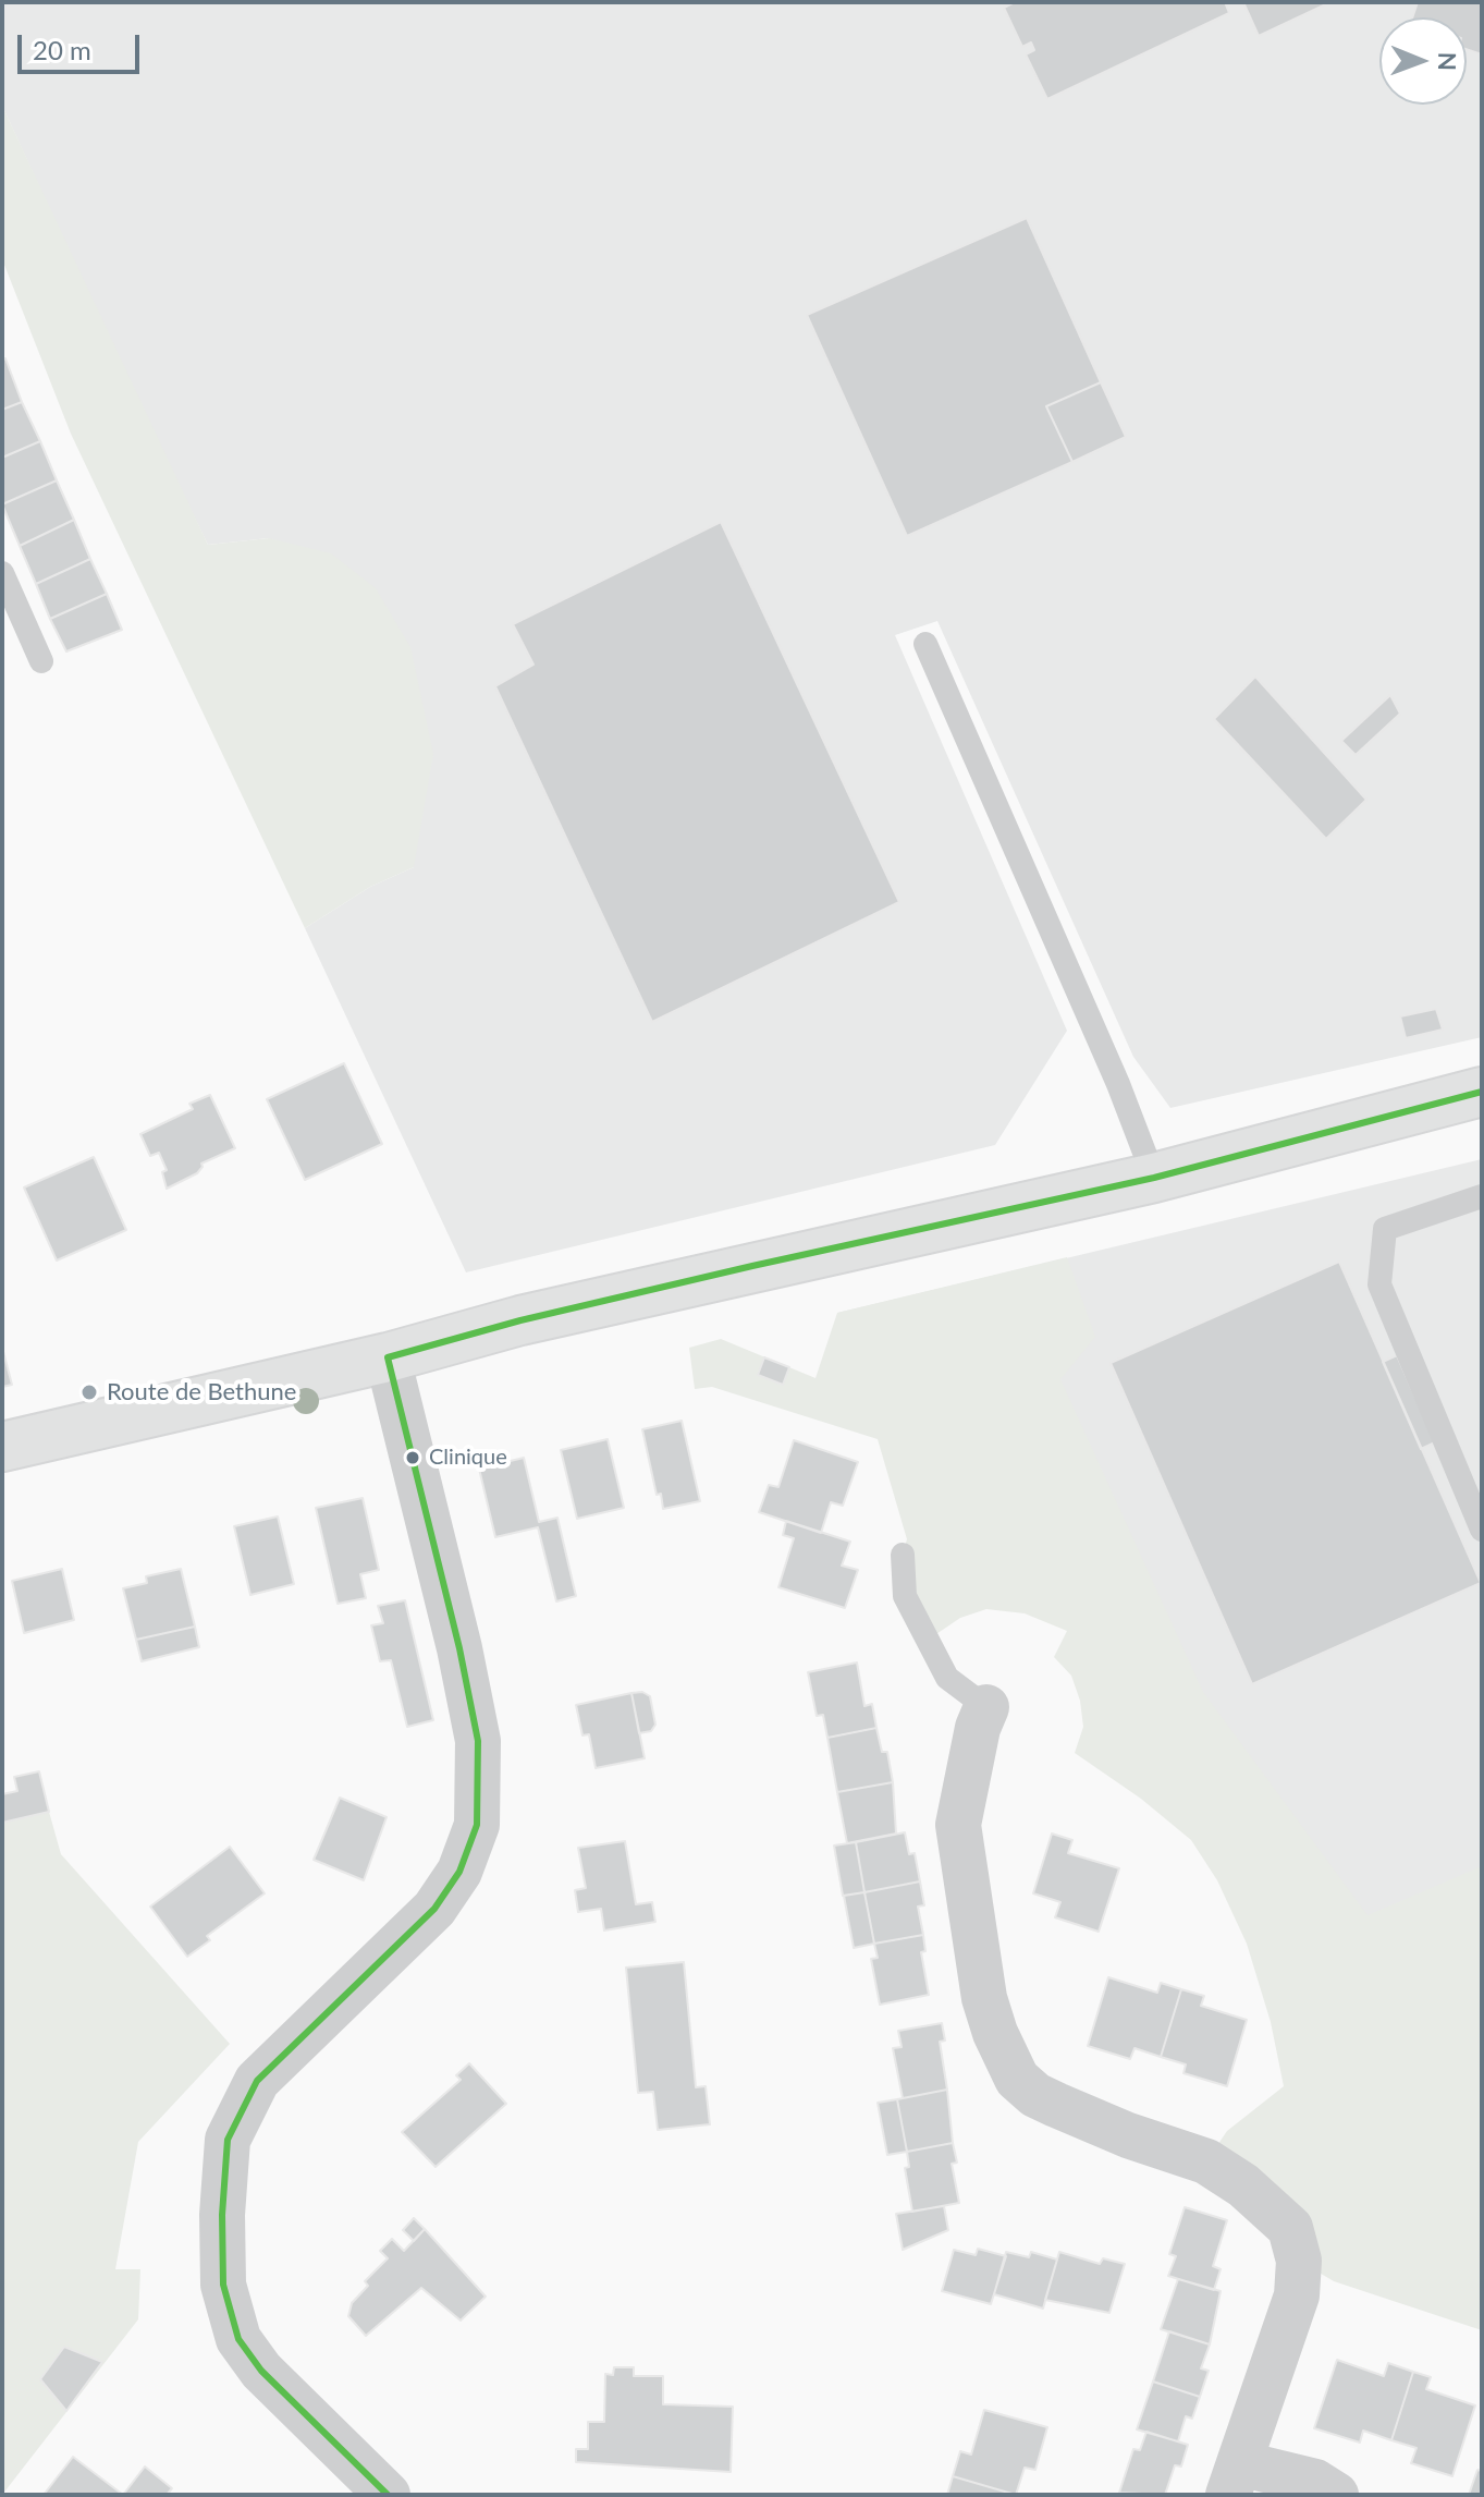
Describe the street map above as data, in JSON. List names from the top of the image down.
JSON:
{
  "places": ["Route de Bethune", "Clinique"],
  "scale_bar": "20 m",
  "north": "right"
}
